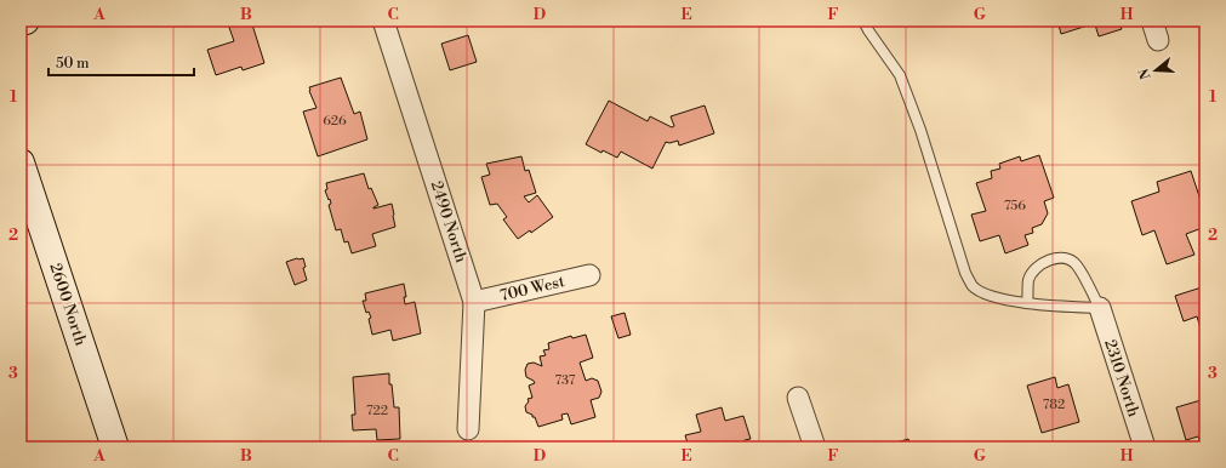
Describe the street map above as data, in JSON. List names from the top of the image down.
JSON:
{
  "streets": {
    "street": [
      "2490 North",
      "700 West",
      "2600 North",
      "2310 North"
    ]
  },
  "crossings": [
    ["2490 North", "700 West"]
  ],
  "house_numbers": [
    "626",
    "756",
    "737",
    "782",
    "722"
  ],
  "scale_bar": "50 m",
  "north": "left",
  "grid": {
    "columns": [
      "A",
      "B",
      "C",
      "D",
      "E",
      "F",
      "G",
      "H"
    ],
    "rows": ["1", "2", "3"]
  }
}
